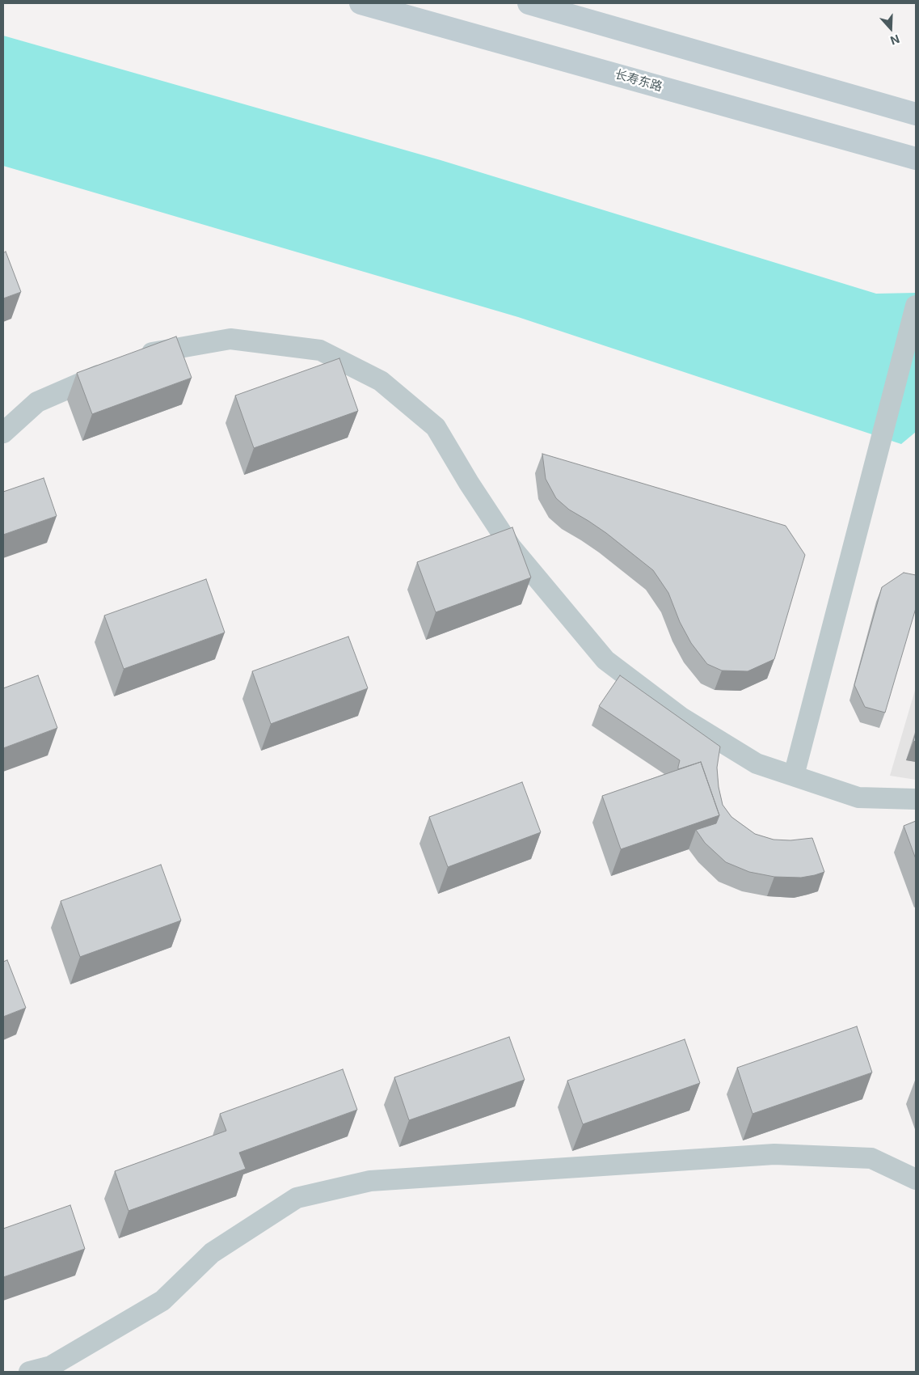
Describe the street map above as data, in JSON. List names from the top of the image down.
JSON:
{
  "streets": {
    "main road": ["长寿东路"]
  },
  "north": "bottom"
}
